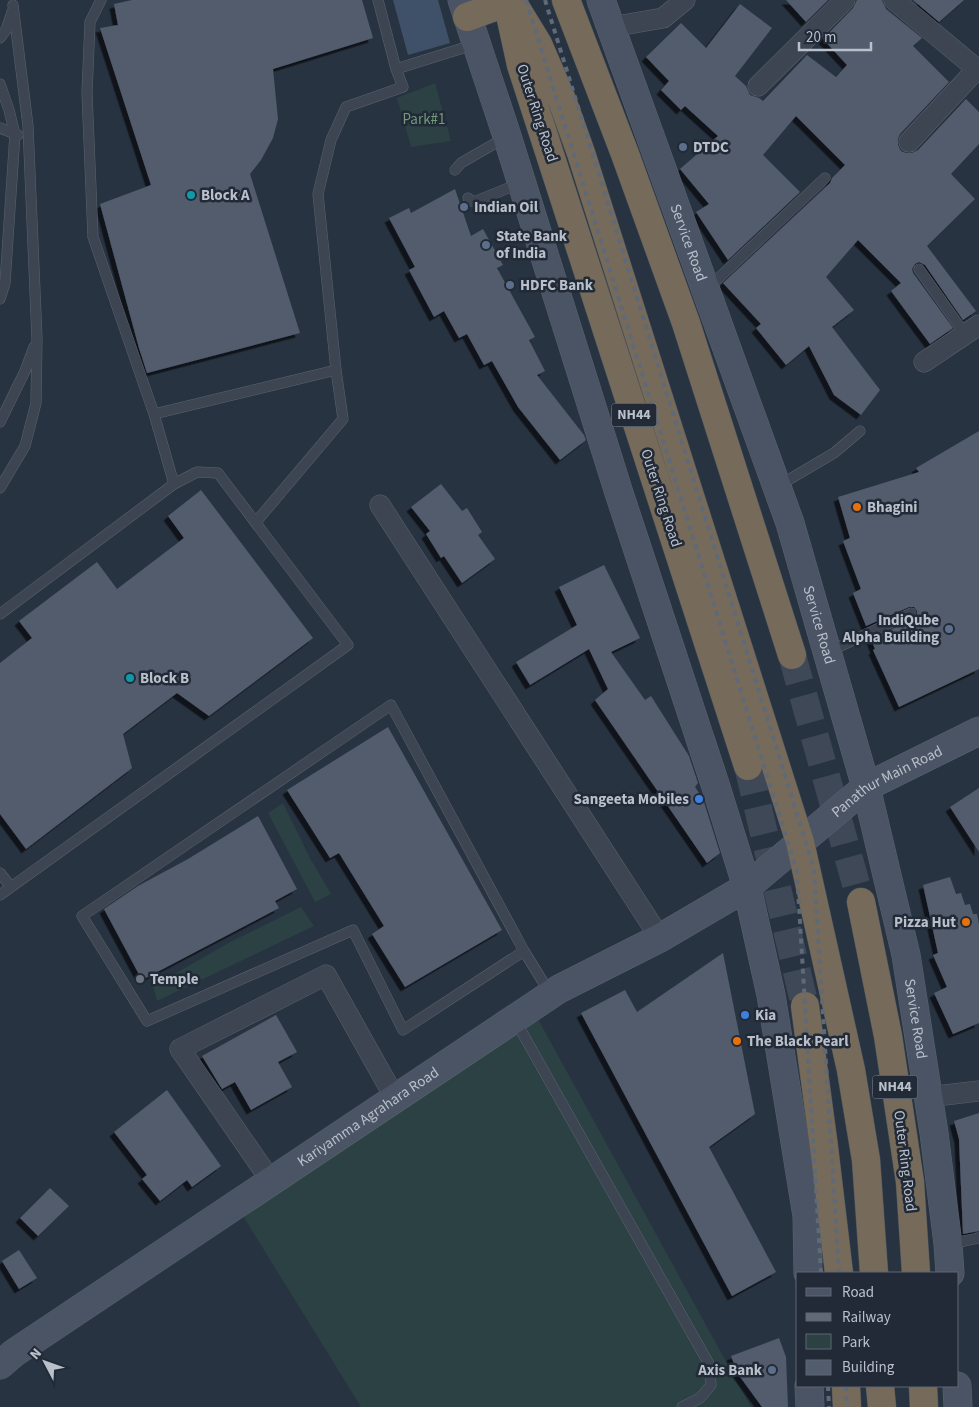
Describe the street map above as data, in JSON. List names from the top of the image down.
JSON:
{
  "streets": {
    "highway": ["Outer Ring Road", "NH44"],
    "street": ["Service Road", "Panathur Main Road", "Kariyamma Agrahara Road"]
  },
  "crossings": [
    ["Service Road", "Panathur Main Road"],
    ["Panathur Main Road", "Kariyamma Agrahara Road"]
  ],
  "parks": ["Park#1"],
  "places": [
    "DTDC",
    "Block A",
    "Indian Oil",
    "State Bank of India",
    "HDFC Bank",
    "Bhagini",
    "IndiQube Alpha Building",
    "Block B",
    "Sangeeta Mobiles",
    "Pizza Hut",
    "Temple",
    "Kia",
    "The Black Pearl",
    "Axis Bank"
  ],
  "legend": [
    "Road",
    "Railway",
    "Park",
    "Building"
  ],
  "scale_bar": "20 m",
  "north": "top left"
}
